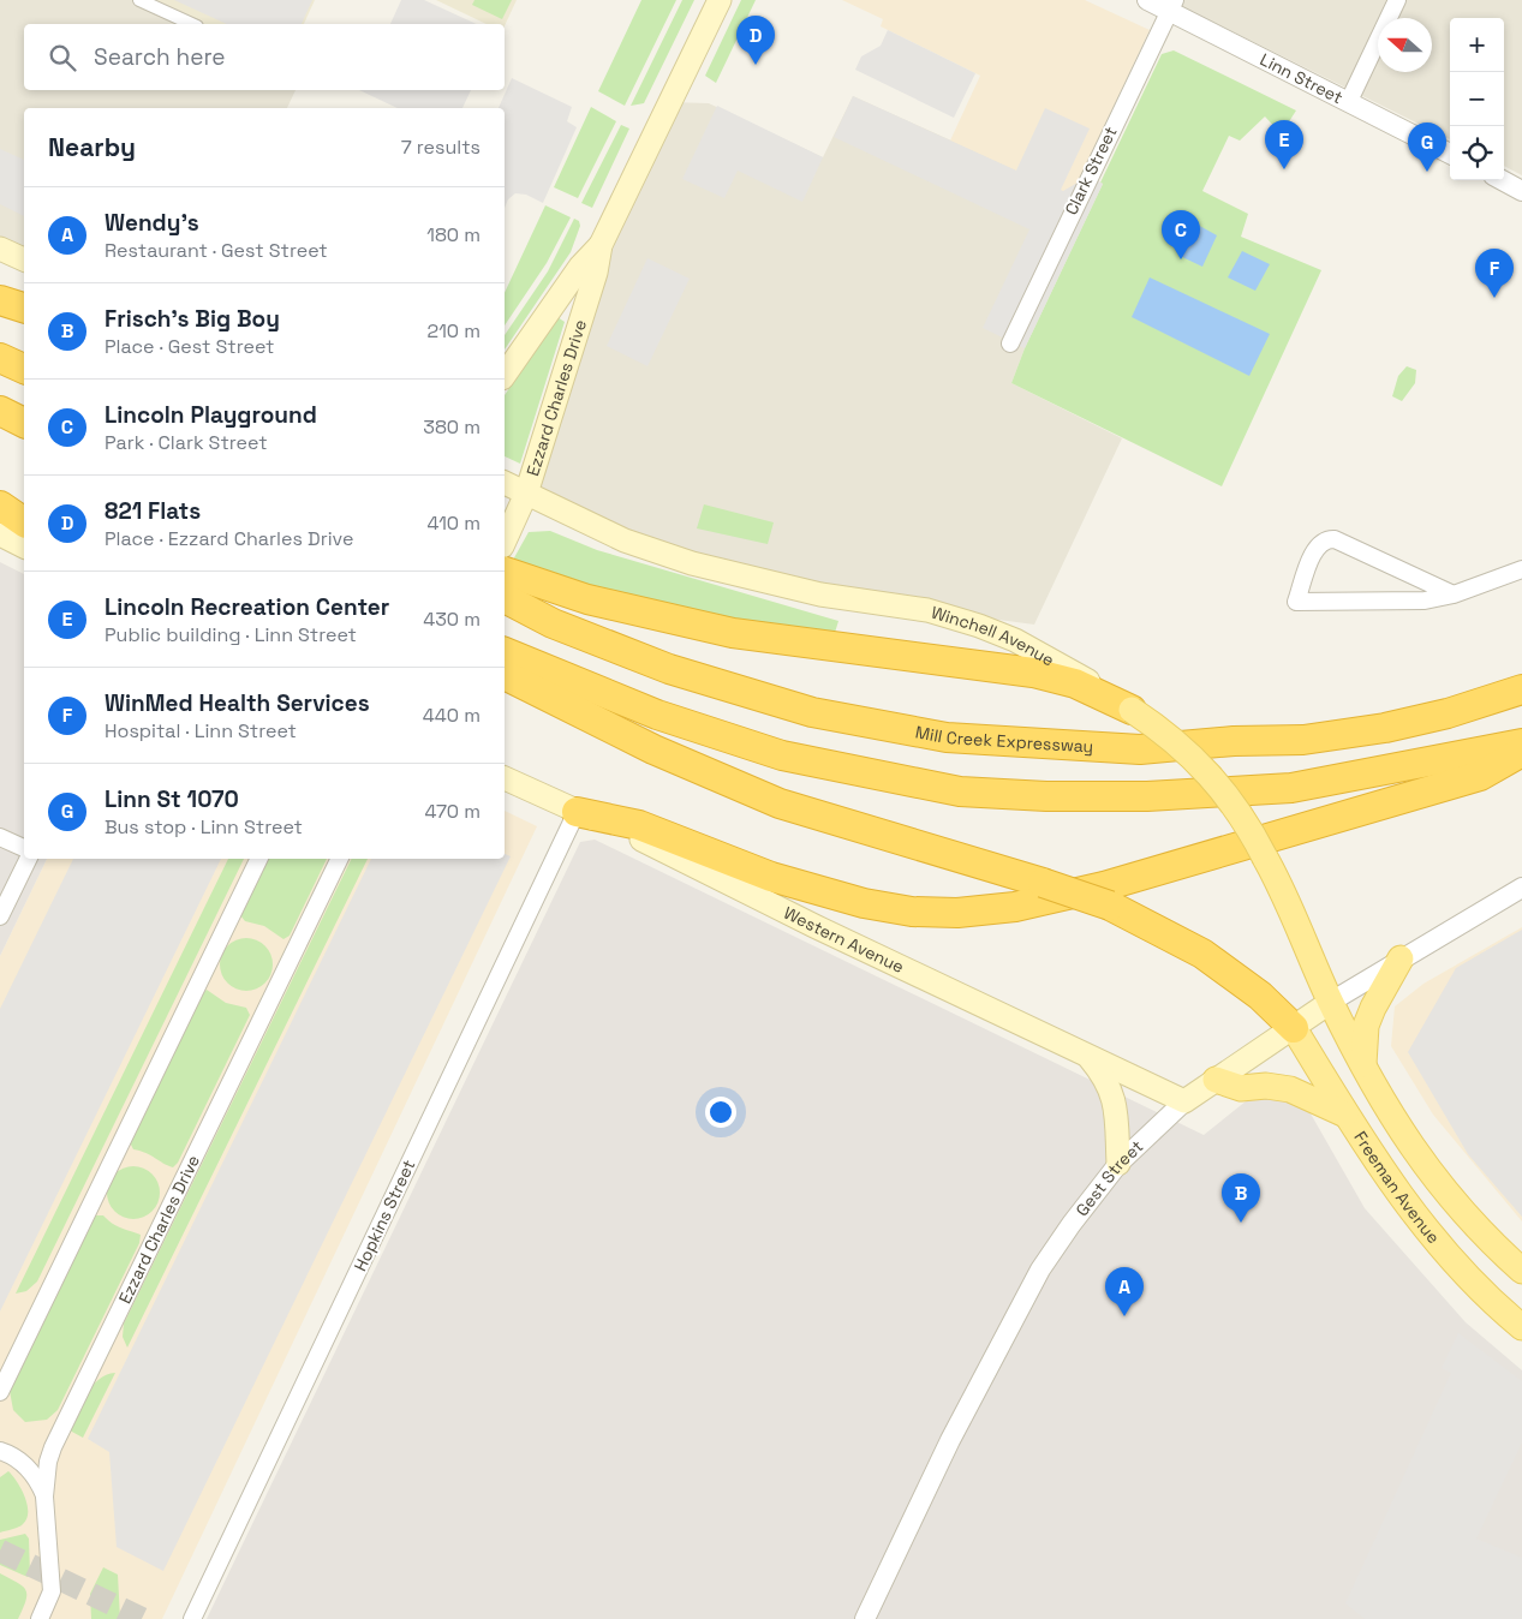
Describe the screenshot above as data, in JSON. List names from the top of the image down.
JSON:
{
  "streets": {
    "highway": ["Mill Creek Expressway"],
    "main road": [
      "Ezzard Charles Drive",
      "Winchell Avenue",
      "Western Avenue",
      "Gest Street",
      "Freeman Avenue"
    ],
    "street": ["Linn Street", "Clark Street", "Hopkins Street"]
  },
  "crossings": [
    ["Linn Street", "Clark Street"],
    ["Ezzard Charles Drive", "Winchell Avenue"],
    ["Winchell Avenue", "Gest Street"],
    ["Winchell Avenue", "Freeman Avenue"],
    ["Western Avenue", "Gest Street"],
    ["Western Avenue", "Hopkins Street"],
    ["Gest Street", "Freeman Avenue"]
  ],
  "north": "left",
  "page": {
    "pins": [
      "D",
      "E",
      "G",
      "C",
      "F",
      "B",
      "A"
    ],
    "map_buttons": ["+", "−"],
    "search": "Search here",
    "heading": ["Nearby", "7 results"],
    "list": [
      {
        "mark": "A",
        "name": "Wendy's",
        "note": "Restaurant · Gest Street",
        "value": "180 m"
      },
      {
        "mark": "B",
        "name": "Frisch's Big Boy",
        "note": "Place · Gest Street",
        "value": "210 m"
      },
      {
        "mark": "C",
        "name": "Lincoln Playground",
        "note": "Park · Clark Street",
        "value": "380 m"
      },
      {
        "mark": "D",
        "name": "821 Flats",
        "note": "Place · Ezzard Charles Drive",
        "value": "410 m"
      },
      {
        "mark": "E",
        "name": "Lincoln Recreation Center",
        "note": "Public building · Linn Street",
        "value": "430 m"
      },
      {
        "mark": "F",
        "name": "WinMed Health Services",
        "note": "Hospital · Linn Street",
        "value": "440 m"
      },
      {
        "mark": "G",
        "name": "Linn St 1070",
        "note": "Bus stop · Linn Street",
        "value": "470 m"
      }
    ]
  }
}
